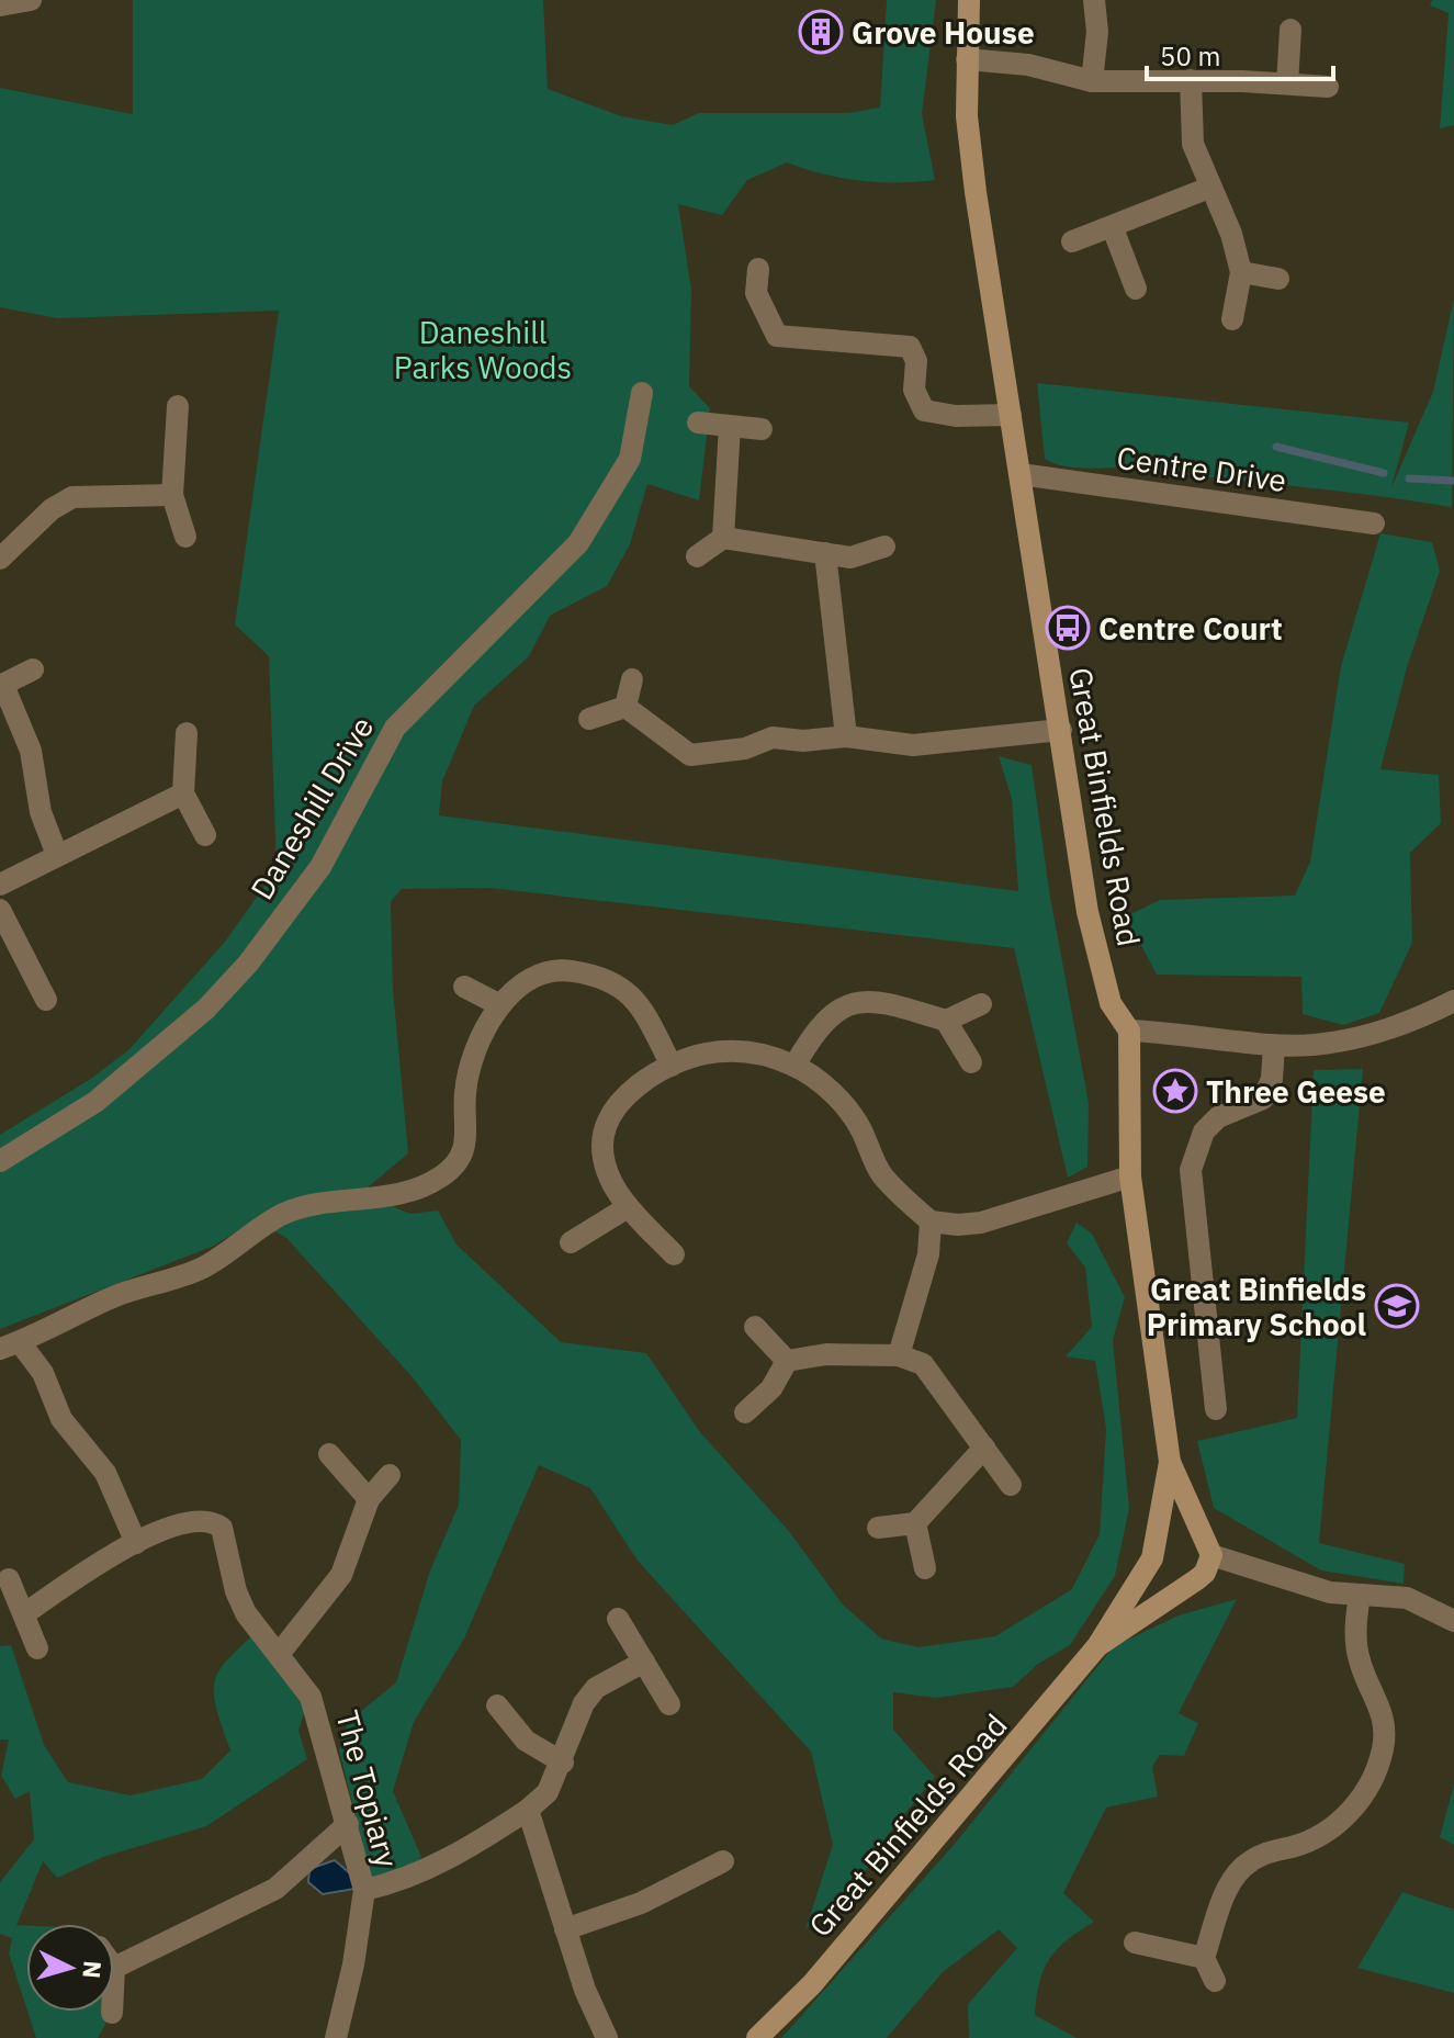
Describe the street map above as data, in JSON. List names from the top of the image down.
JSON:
{
  "streets": {
    "street": [
      "Centre Drive",
      "Great Binfields Road",
      "Daneshill Drive",
      "The Topiary"
    ]
  },
  "crossings": [
    ["Centre Drive", "Great Binfields Road"]
  ],
  "parks": ["Daneshill Parks Woods"],
  "places": {
    "building": ["Grove House"],
    "bus stop": ["Centre Court"],
    "place": ["Three Geese"],
    "school or university": ["Great Binfields Primary School"]
  },
  "scale_bar": "50 m",
  "north": "right"
}
